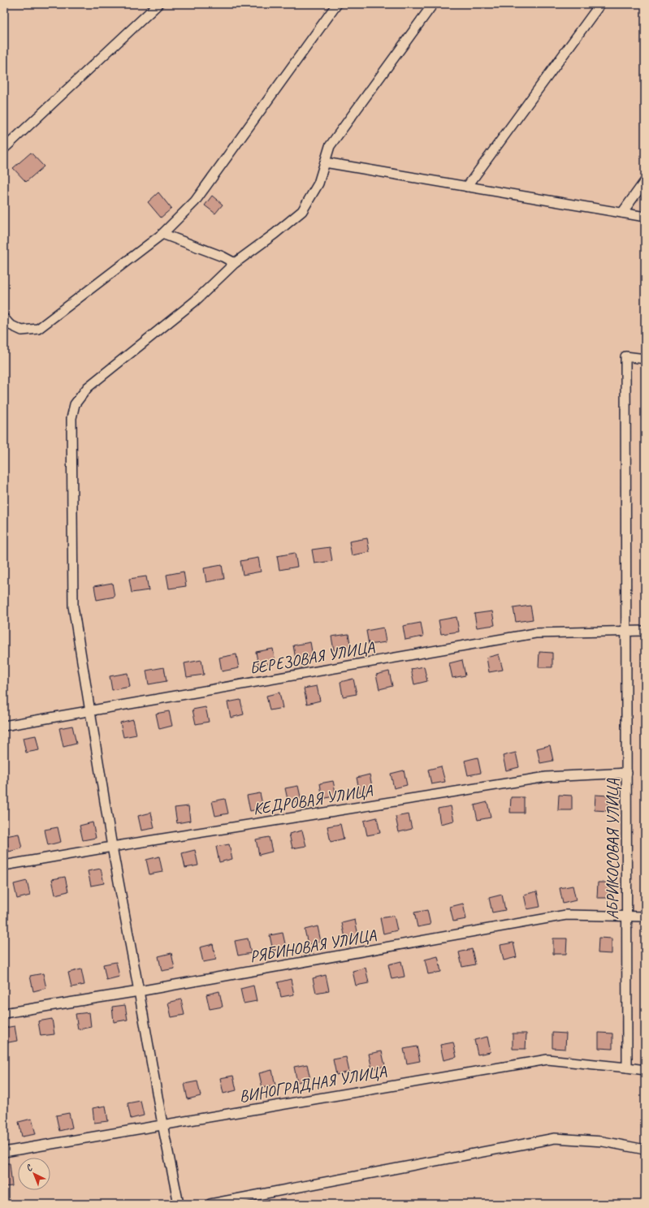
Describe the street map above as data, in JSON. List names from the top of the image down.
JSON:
{
  "streets": {
    "street": [
      "БЕРЕЗОВАЯ УЛИЦА",
      "КЕДРОВАЯ УЛИЦА",
      "АБРИКОСОВАЯ УЛИЦА",
      "РЯБИНОВАЯ УЛИЦА",
      "ВИНОГРАДНАЯ УЛИЦА"
    ]
  },
  "crossings": [
    ["БЕРЕЗОВАЯ УЛИЦА", "АБРИКОСОВАЯ УЛИЦА"],
    ["КЕДРОВАЯ УЛИЦА", "АБРИКОСОВАЯ УЛИЦА"],
    ["АБРИКОСОВАЯ УЛИЦА", "РЯБИНОВАЯ УЛИЦА"],
    ["АБРИКОСОВАЯ УЛИЦА", "ВИНОГРАДНАЯ УЛИЦА"]
  ],
  "north": "top left"
}
